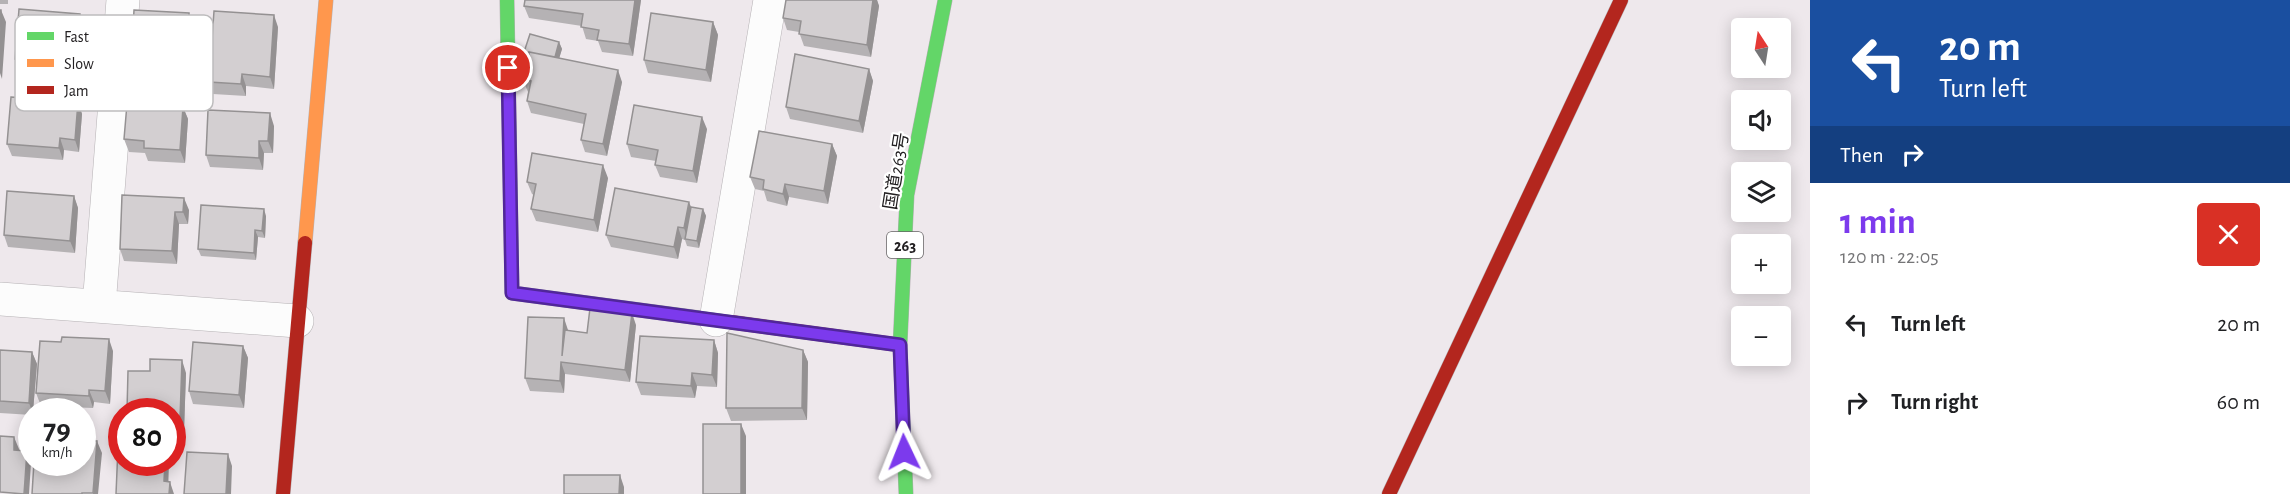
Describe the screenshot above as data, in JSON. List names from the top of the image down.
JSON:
{
  "streets": {
    "main road": ["国道263号", "263"]
  },
  "legend": ["Fast", "Slow", "Jam"],
  "north": "top",
  "page": {
    "turn": ["20 m", "Turn left"],
    "map_buttons": ["+", "−"],
    "then": "Then",
    "heading": ["1 min", "120 m · 22:05"],
    "list": [
      {
        "name": "Turn left",
        "value": "20 m"
      },
      {
        "name": "Turn right",
        "value": "60 m"
      }
    ],
    "speed": "79 km/h",
    "limit": "80"
  }
}
